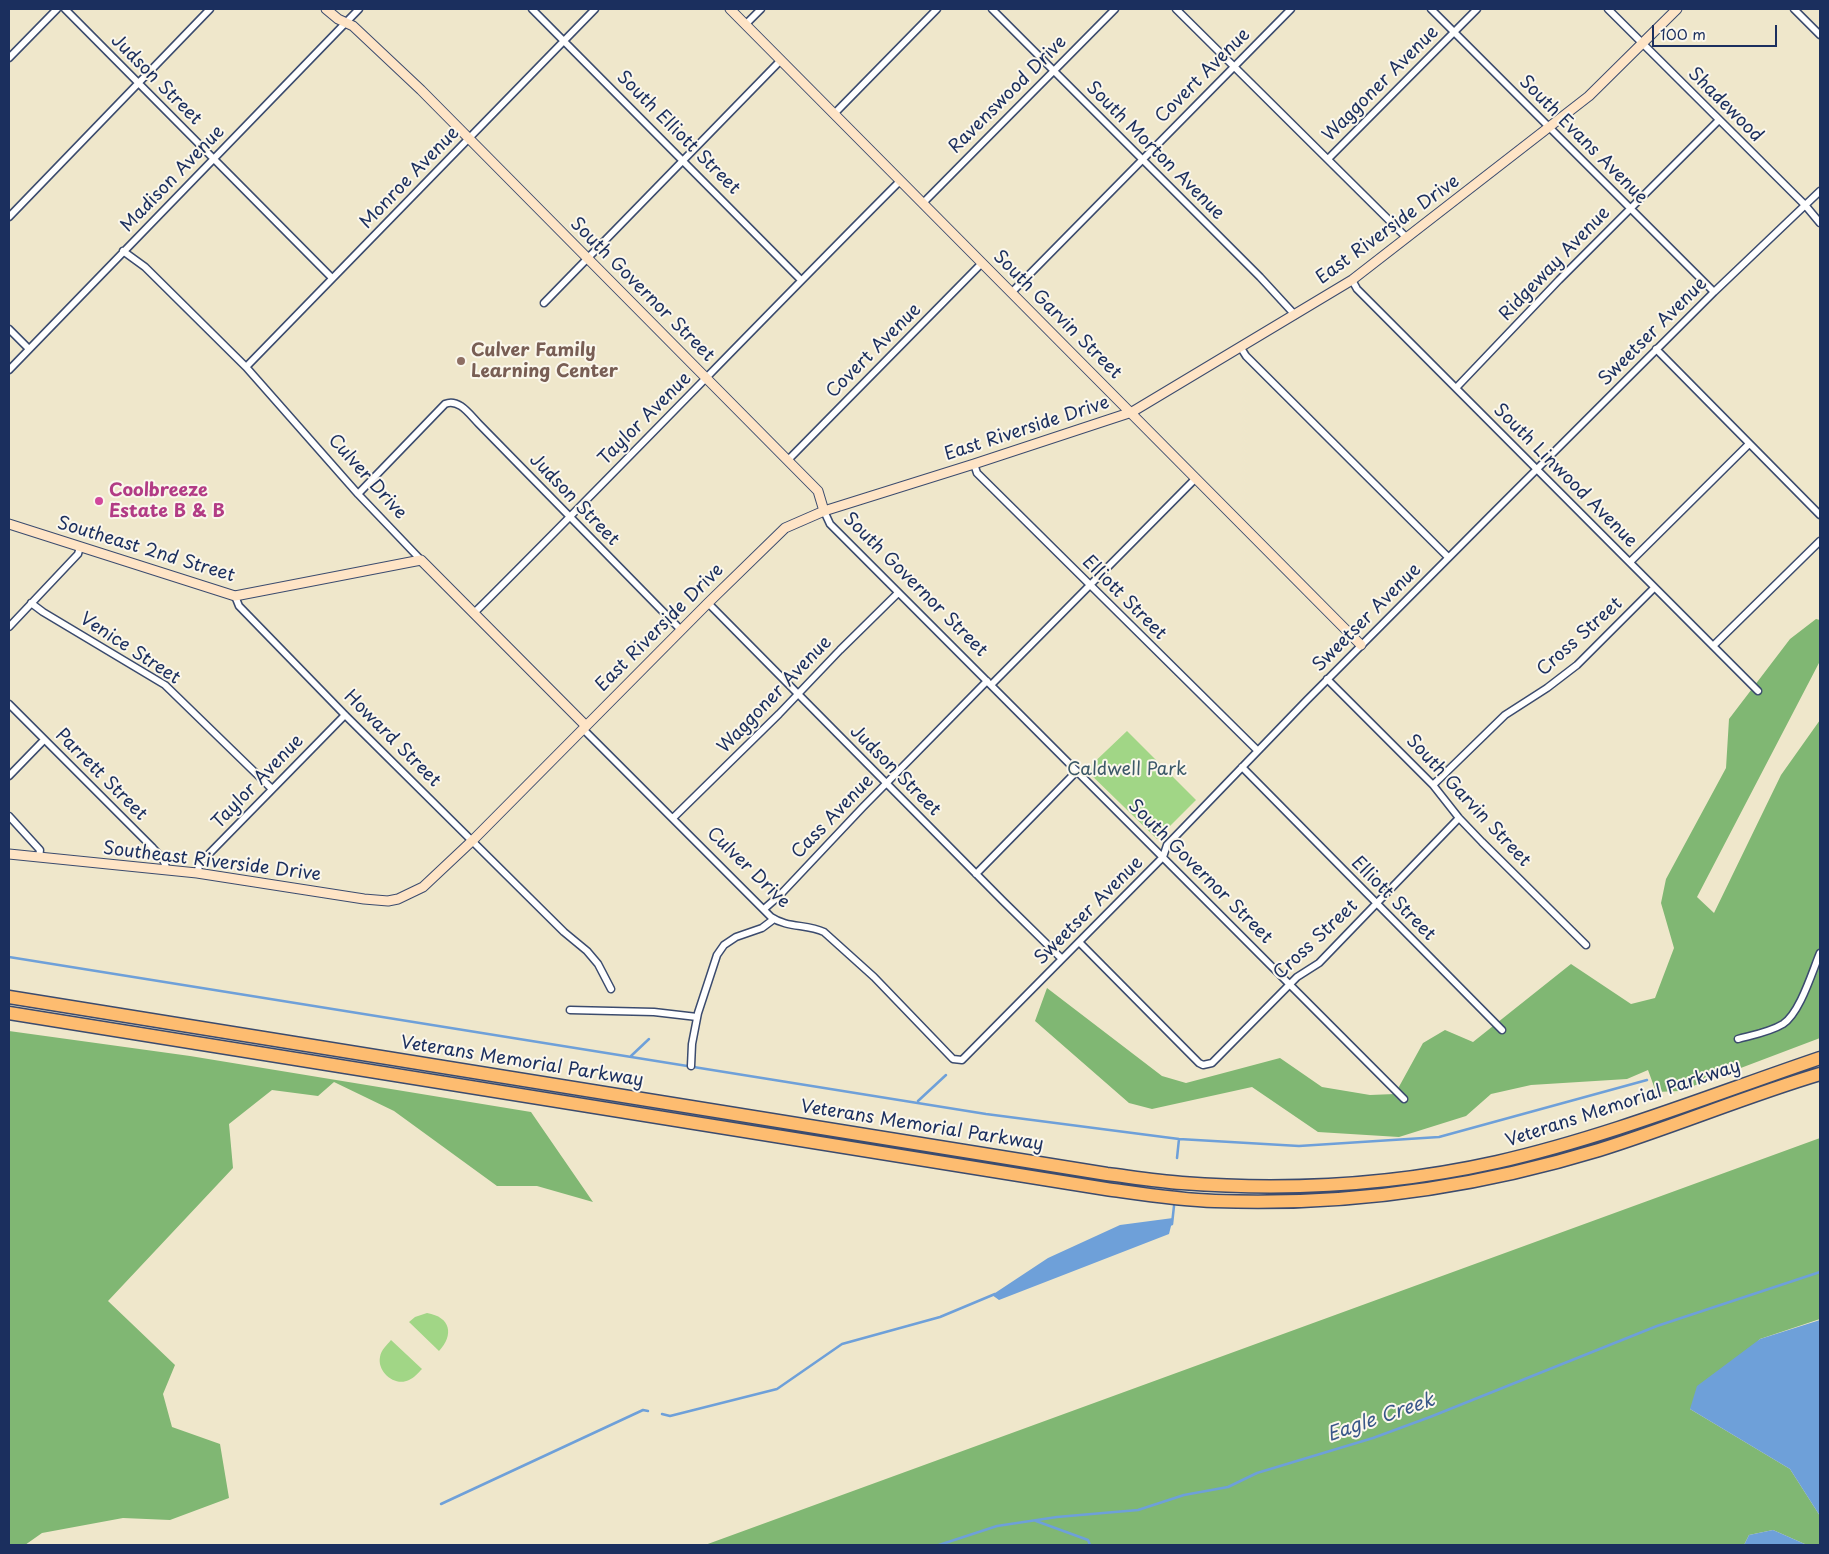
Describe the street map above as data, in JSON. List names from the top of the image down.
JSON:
{
  "streets": {
    "highway": ["Veterans Memorial Parkway"],
    "street": [
      "Covert Avenue",
      "Judson Street",
      "Waggoner Avenue",
      "Ravenswood Drive",
      "Shadewood",
      "South Elliott Street",
      "South Evans Avenue",
      "South Morton Avenue",
      "Monroe Avenue",
      "Madison Avenue",
      "East Riverside Drive",
      "Ridgeway Avenue",
      "South Governor Street",
      "South Garvin Street",
      "Sweetser Avenue",
      "Taylor Avenue",
      "South Linwood Avenue",
      "Culver Drive",
      "Southeast 2nd Street",
      "Elliott Street",
      "Cross Street",
      "Venice Street",
      "Howard Street",
      "Parrett Street",
      "Cass Avenue",
      "Southeast Riverside Drive"
    ]
  },
  "crossings": [
    ["Covert Avenue", "South Morton Avenue"],
    ["Covert Avenue", "South Governor Street"],
    ["Covert Avenue", "South Garvin Street"],
    ["Judson Street", "Waggoner Avenue"],
    ["Judson Street", "Monroe Avenue"],
    ["Judson Street", "Madison Avenue"],
    ["Judson Street", "East Riverside Drive"],
    ["Judson Street", "Sweetser Avenue"],
    ["Judson Street", "Taylor Avenue"],
    ["Judson Street", "Culver Drive"],
    ["Judson Street", "Cass Avenue"],
    ["Waggoner Avenue", "South Evans Avenue"],
    ["Waggoner Avenue", "South Governor Street"],
    ["Waggoner Avenue", "Culver Drive"],
    ["Ravenswood Drive", "South Morton Avenue"],
    ["Ravenswood Drive", "South Garvin Street"],
    ["Shadewood", "East Riverside Drive"],
    ["Shadewood", "Ridgeway Avenue"],
    ["Shadewood", "Sweetser Avenue"],
    ["South Elliott Street", "Monroe Avenue"],
    ["South Elliott Street", "Taylor Avenue"],
    ["South Evans Avenue", "East Riverside Drive"],
    ["South Evans Avenue", "Ridgeway Avenue"],
    ["South Evans Avenue", "Sweetser Avenue"],
    ["South Morton Avenue", "East Riverside Drive"],
    ["Monroe Avenue", "South Governor Street"],
    ["Monroe Avenue", "Culver Drive"],
    ["Madison Avenue", "South Governor Street"],
    ["Madison Avenue", "Culver Drive"],
    ["East Riverside Drive", "South Governor Street"],
    ["East Riverside Drive", "South Garvin Street"],
    ["East Riverside Drive", "South Linwood Avenue"],
    ["East Riverside Drive", "Culver Drive"],
    ["East Riverside Drive", "Elliott Street"],
    ["East Riverside Drive", "Howard Street"],
    ["East Riverside Drive", "Southeast Riverside Drive"],
    ["Ridgeway Avenue", "South Linwood Avenue"],
    ["South Governor Street", "Sweetser Avenue"],
    ["South Governor Street", "Taylor Avenue"],
    ["South Governor Street", "Cross Street"],
    ["South Governor Street", "Cass Avenue"],
    ["South Garvin Street", "Sweetser Avenue"],
    ["South Garvin Street", "Taylor Avenue"],
    ["South Garvin Street", "Cross Street"],
    ["South Garvin Street", "Cass Avenue"],
    ["Sweetser Avenue", "South Linwood Avenue"],
    ["Sweetser Avenue", "Culver Drive"],
    ["Sweetser Avenue", "Elliott Street"],
    ["Sweetser Avenue", "Cross Street"],
    ["Taylor Avenue", "Culver Drive"],
    ["Taylor Avenue", "Venice Street"],
    ["Taylor Avenue", "Howard Street"],
    ["Taylor Avenue", "Southeast Riverside Drive"],
    ["South Linwood Avenue", "Cross Street"],
    ["Culver Drive", "Southeast 2nd Street"],
    ["Culver Drive", "Cass Avenue"],
    ["Southeast 2nd Street", "Howard Street"],
    ["Elliott Street", "Cross Street"],
    ["Elliott Street", "Cass Avenue"],
    ["Parrett Street", "Southeast Riverside Drive"]
  ],
  "water": ["Eagle Creek"],
  "parks": ["Caldwell Park"],
  "places": ["Culver Family Learning Center", "Coolbreeze Estate B & B"],
  "scale_bar": "100 m"
}
